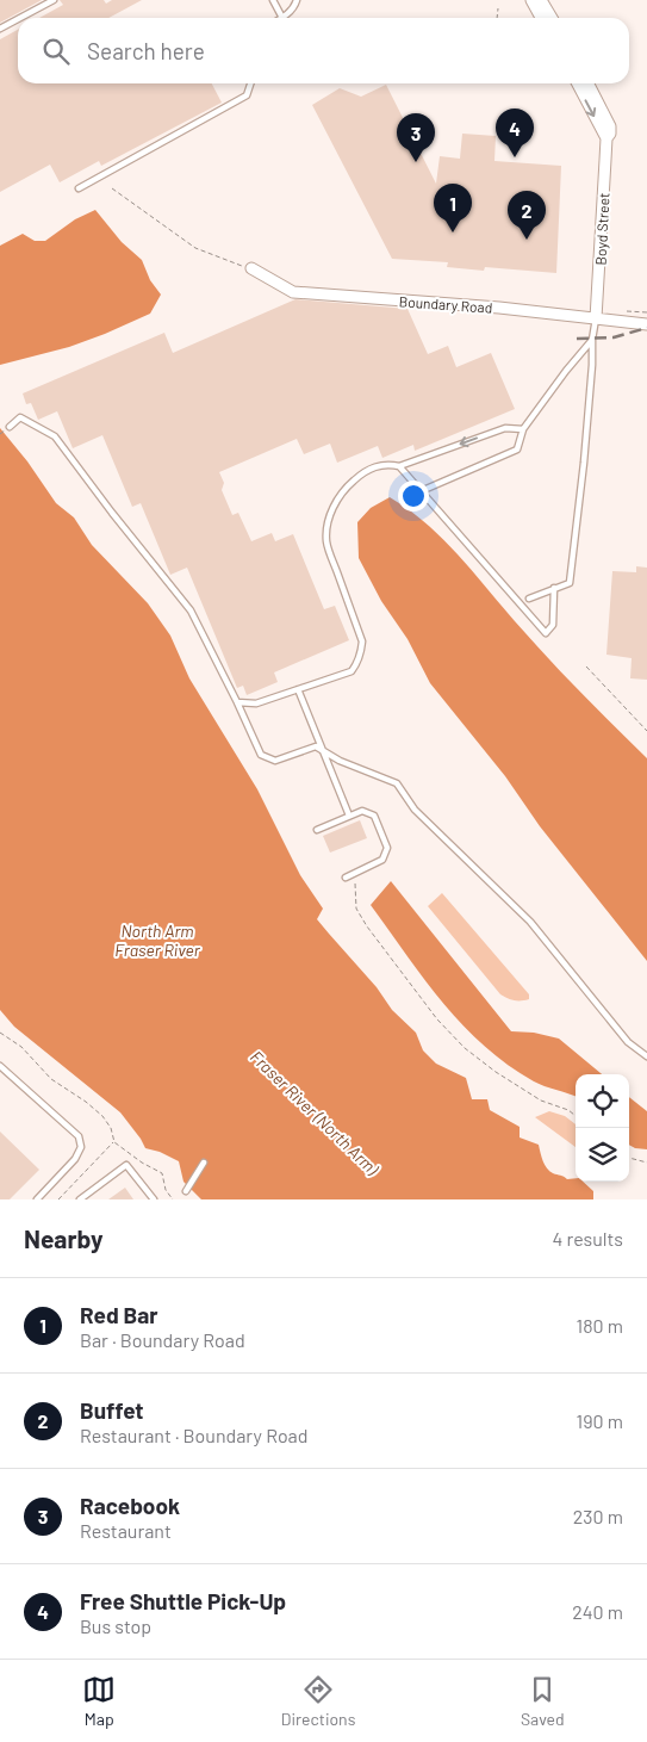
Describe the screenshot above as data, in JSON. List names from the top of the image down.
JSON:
{
  "streets": {
    "street": ["Boyd Street", "Boundary Road"]
  },
  "crossings": [
    ["Boyd Street", "Boundary Road"]
  ],
  "water": ["North Arm Fraser River", "Fraser River (North Arm)"],
  "page": {
    "search": "Search here",
    "pins": [
      "4",
      "3",
      "1",
      "2"
    ],
    "heading": ["Nearby", "4 results"],
    "list": [
      {
        "mark": "1",
        "name": "Red Bar",
        "note": "Bar · Boundary Road",
        "value": "180 m"
      },
      {
        "mark": "2",
        "name": "Buffet",
        "note": "Restaurant · Boundary Road",
        "value": "190 m"
      },
      {
        "mark": "3",
        "name": "Racebook",
        "note": "Restaurant",
        "value": "230 m"
      },
      {
        "mark": "4",
        "name": "Free Shuttle Pick-Up",
        "note": "Bus stop",
        "value": "240 m"
      }
    ],
    "nav": ["Map", "Directions", "Saved"]
  }
}
